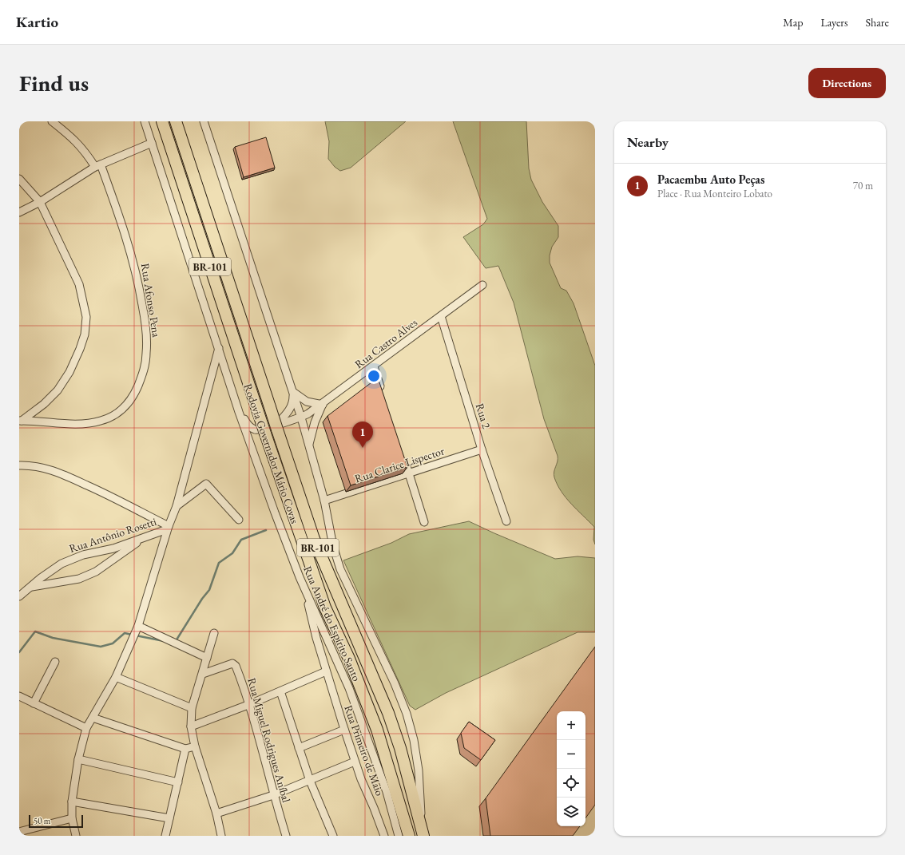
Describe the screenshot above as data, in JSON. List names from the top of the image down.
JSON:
{
  "streets": {
    "highway": ["BR-101", "Rodovia Governador Mário Covas"],
    "street": [
      "Rua Afonso Pena",
      "Rua Castro Alves",
      "Rua 2",
      "Rua Clarice Lispector",
      "Rua Antônio Rosetti",
      "Rua André do Espírito Santo",
      "Rua Miguel Rodrigues Aníbal",
      "Rua Primeiro de Maio"
    ]
  },
  "crossings": [
    ["Rua Castro Alves", "Rua 2"],
    ["Rua Castro Alves", "Rodovia Governador Mário Covas"],
    ["Rua Castro Alves", "Rua André do Espírito Santo"],
    ["Rua 2", "Rua Clarice Lispector"],
    ["Rodovia Governador Mário Covas", "Rua Clarice Lispector"],
    ["Rua André do Espírito Santo", "Rua Primeiro de Maio"]
  ],
  "scale_bar": "50 m",
  "page": {
    "header": "Kartio",
    "nav": ["Map", "Layers", "Share"],
    "buttons": "Directions",
    "title": "Find us",
    "heading": "Nearby",
    "list": [
      {
        "mark": "1",
        "name": "Pacaembu Auto Peças",
        "note": "Place · Rua Monteiro Lobato",
        "value": "70 m"
      }
    ],
    "pins": "1",
    "map_buttons": ["+", "−"],
    "scale": "50 m"
  }
}
